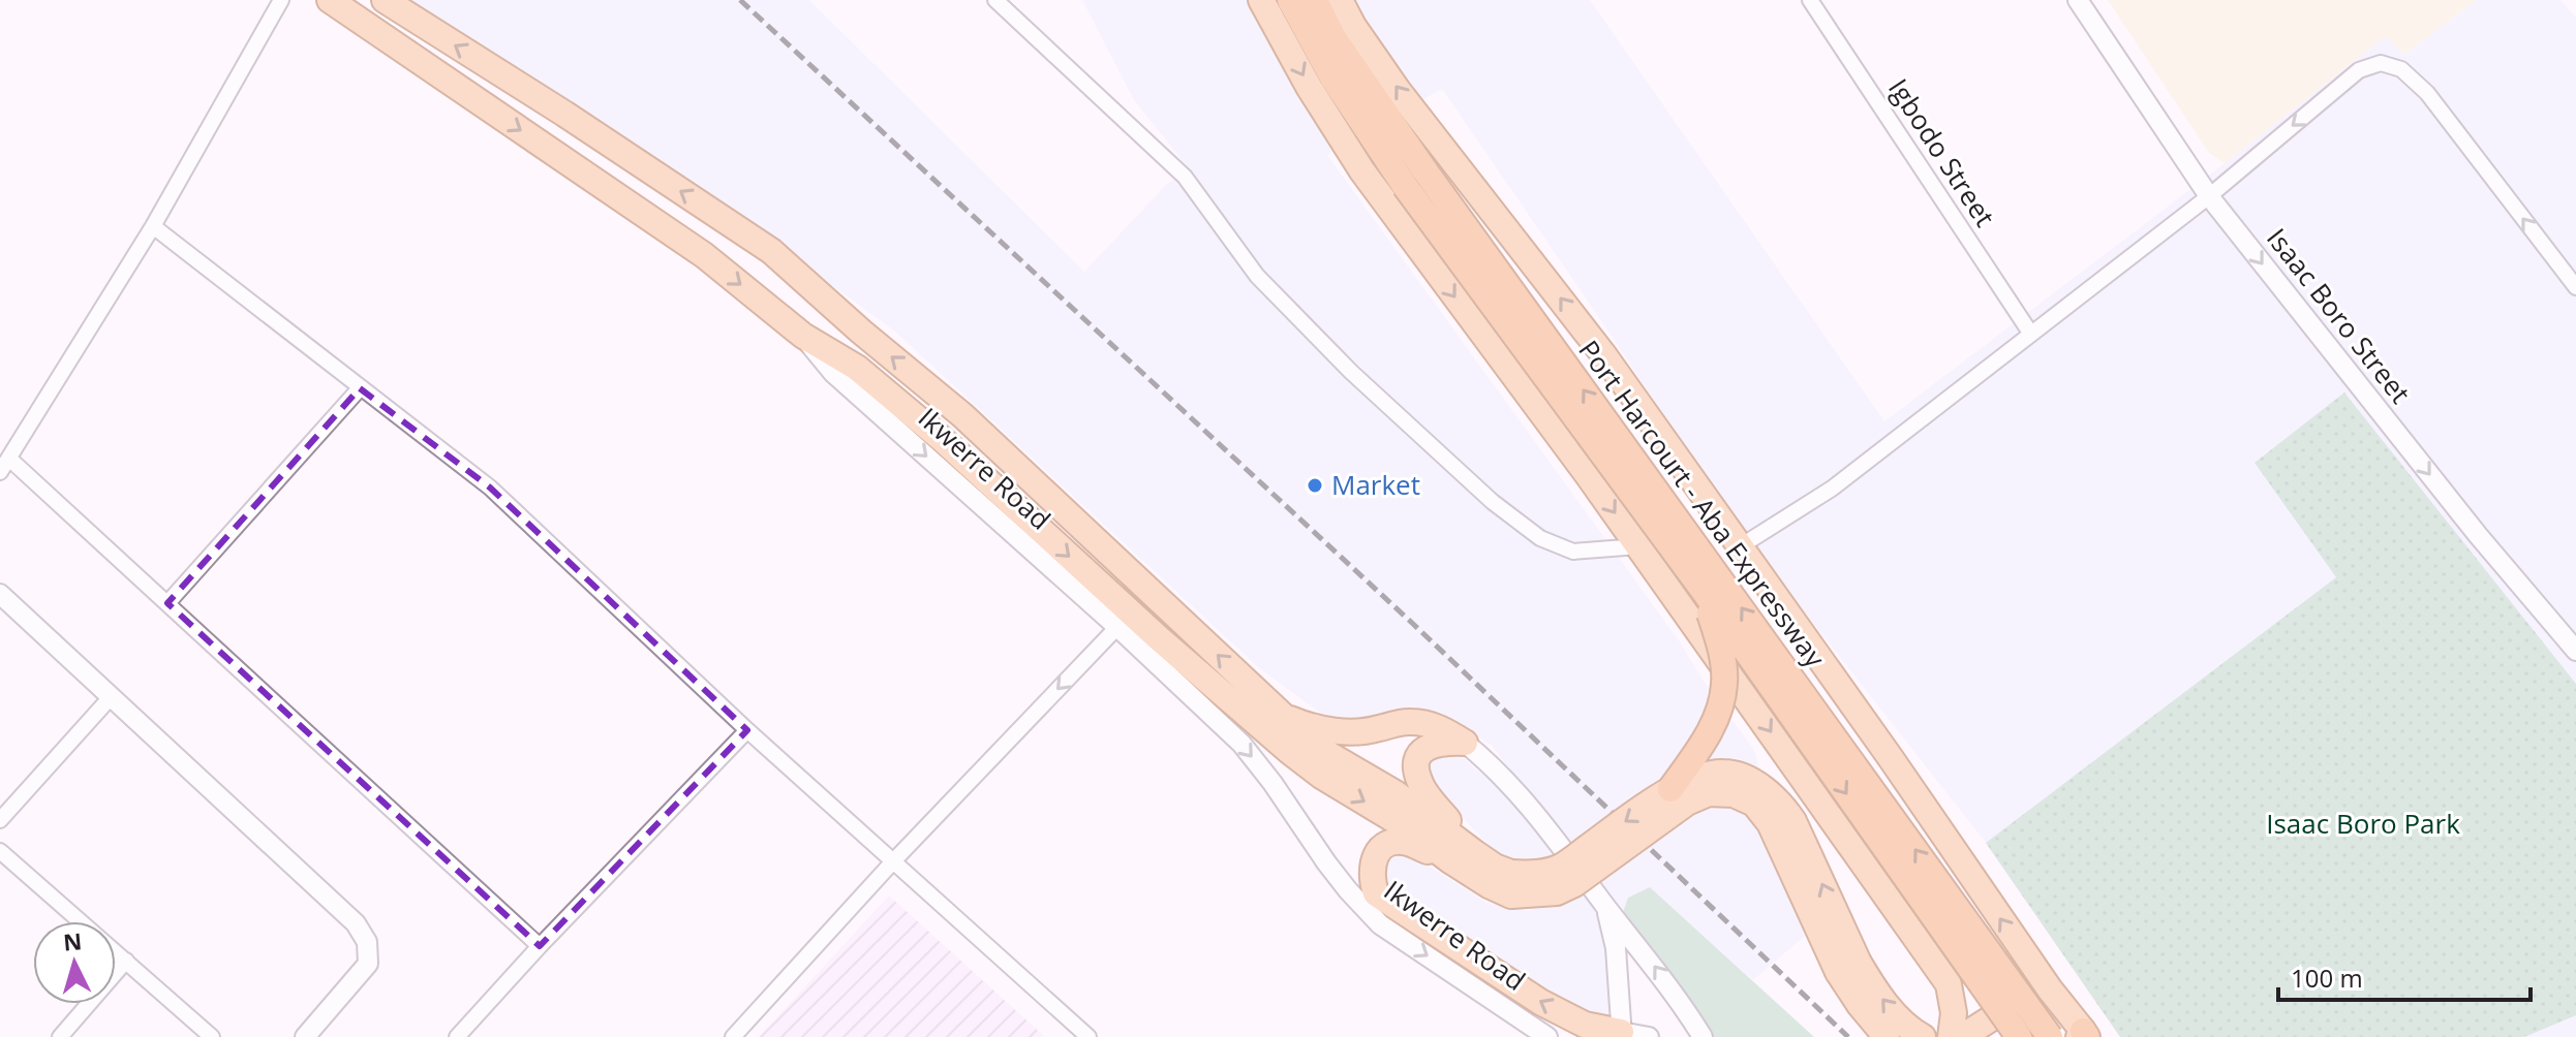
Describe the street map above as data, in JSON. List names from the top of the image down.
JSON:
{
  "streets": {
    "highway": ["Port Harcourt - Aba Expressway"],
    "main road": ["Ikwerre Road"],
    "street": ["Igbodo Street", "Isaac Boro Street"]
  },
  "one_way": ["Isaac Boro Street"],
  "parks": ["Isaac Boro Park"],
  "places": ["Market"],
  "scale_bar": "100 m",
  "north": "top"
}
